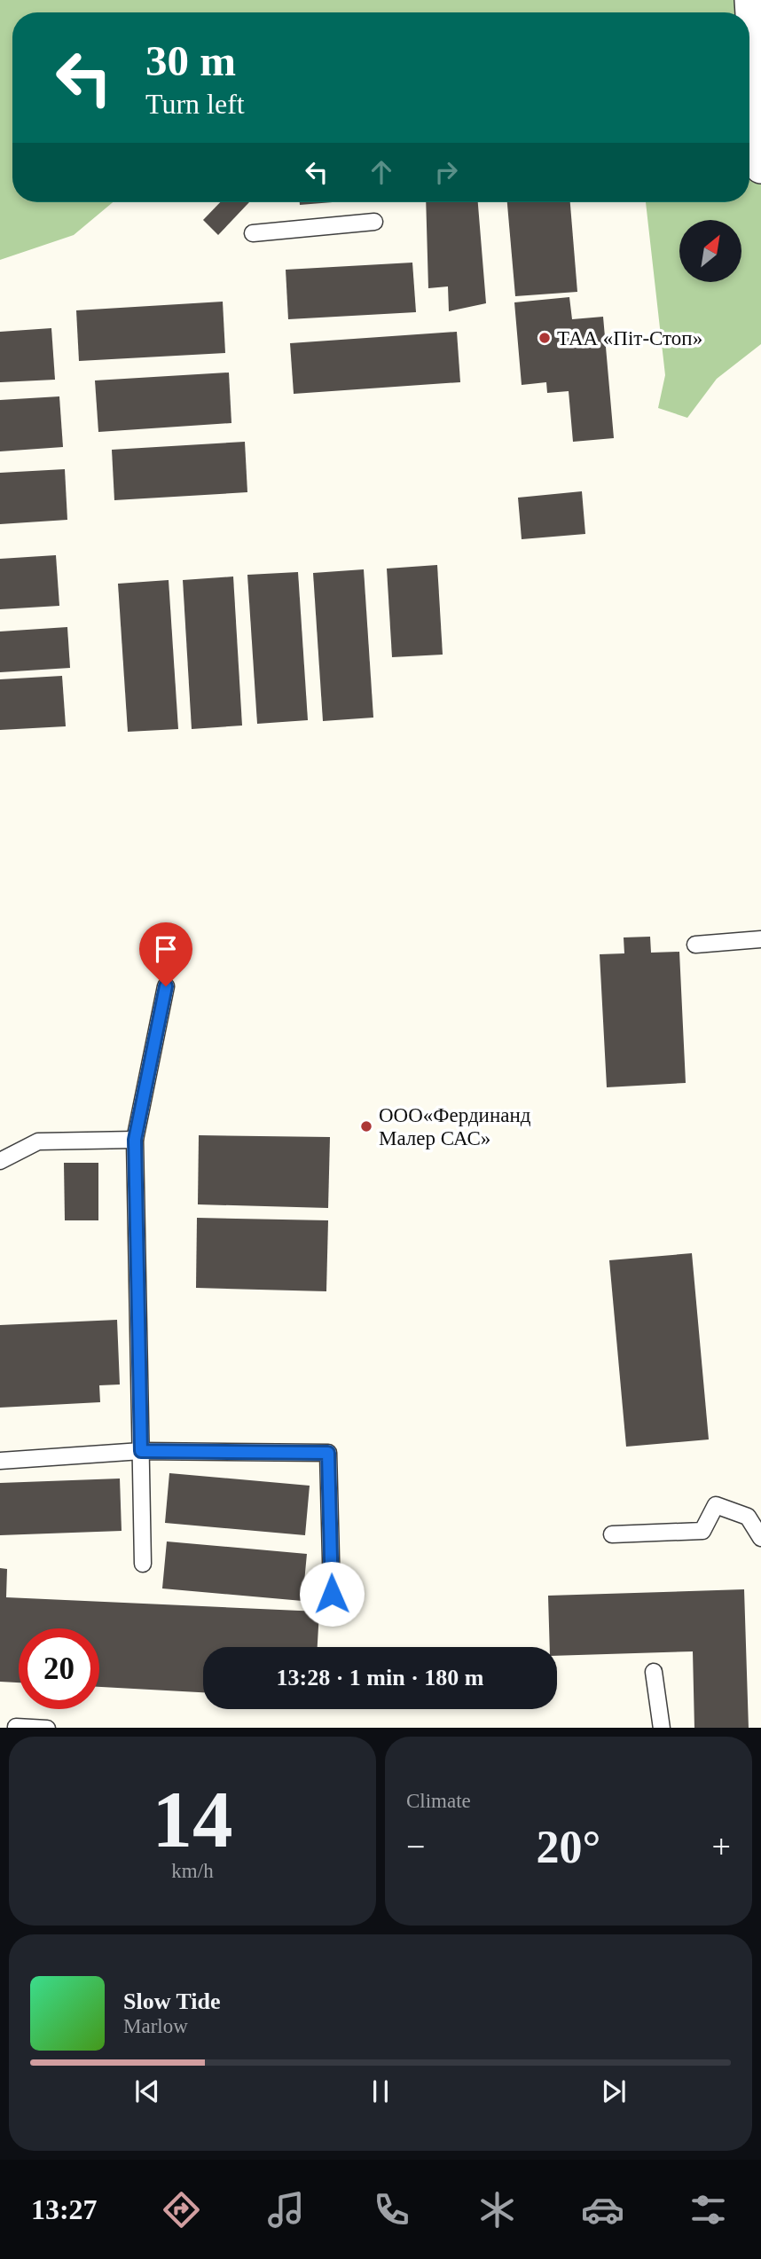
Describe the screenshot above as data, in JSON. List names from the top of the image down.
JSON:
{
  "places": ["ТАА «Піт-Стоп»", "ООО«Фердинанд Малер САС»"],
  "north": "top right",
  "page": {
    "turn": ["30 m", "Turn left"],
    "limit": "20",
    "trip": "13:28 · 1 min · 180 m",
    "tile": [
      ["14", "km/h"],
      "Climate"
    ],
    "heat": ["−", "20°", "+"],
    "song": ["Slow Tide", "Marlow"],
    "tabs": "13:27"
  }
}
